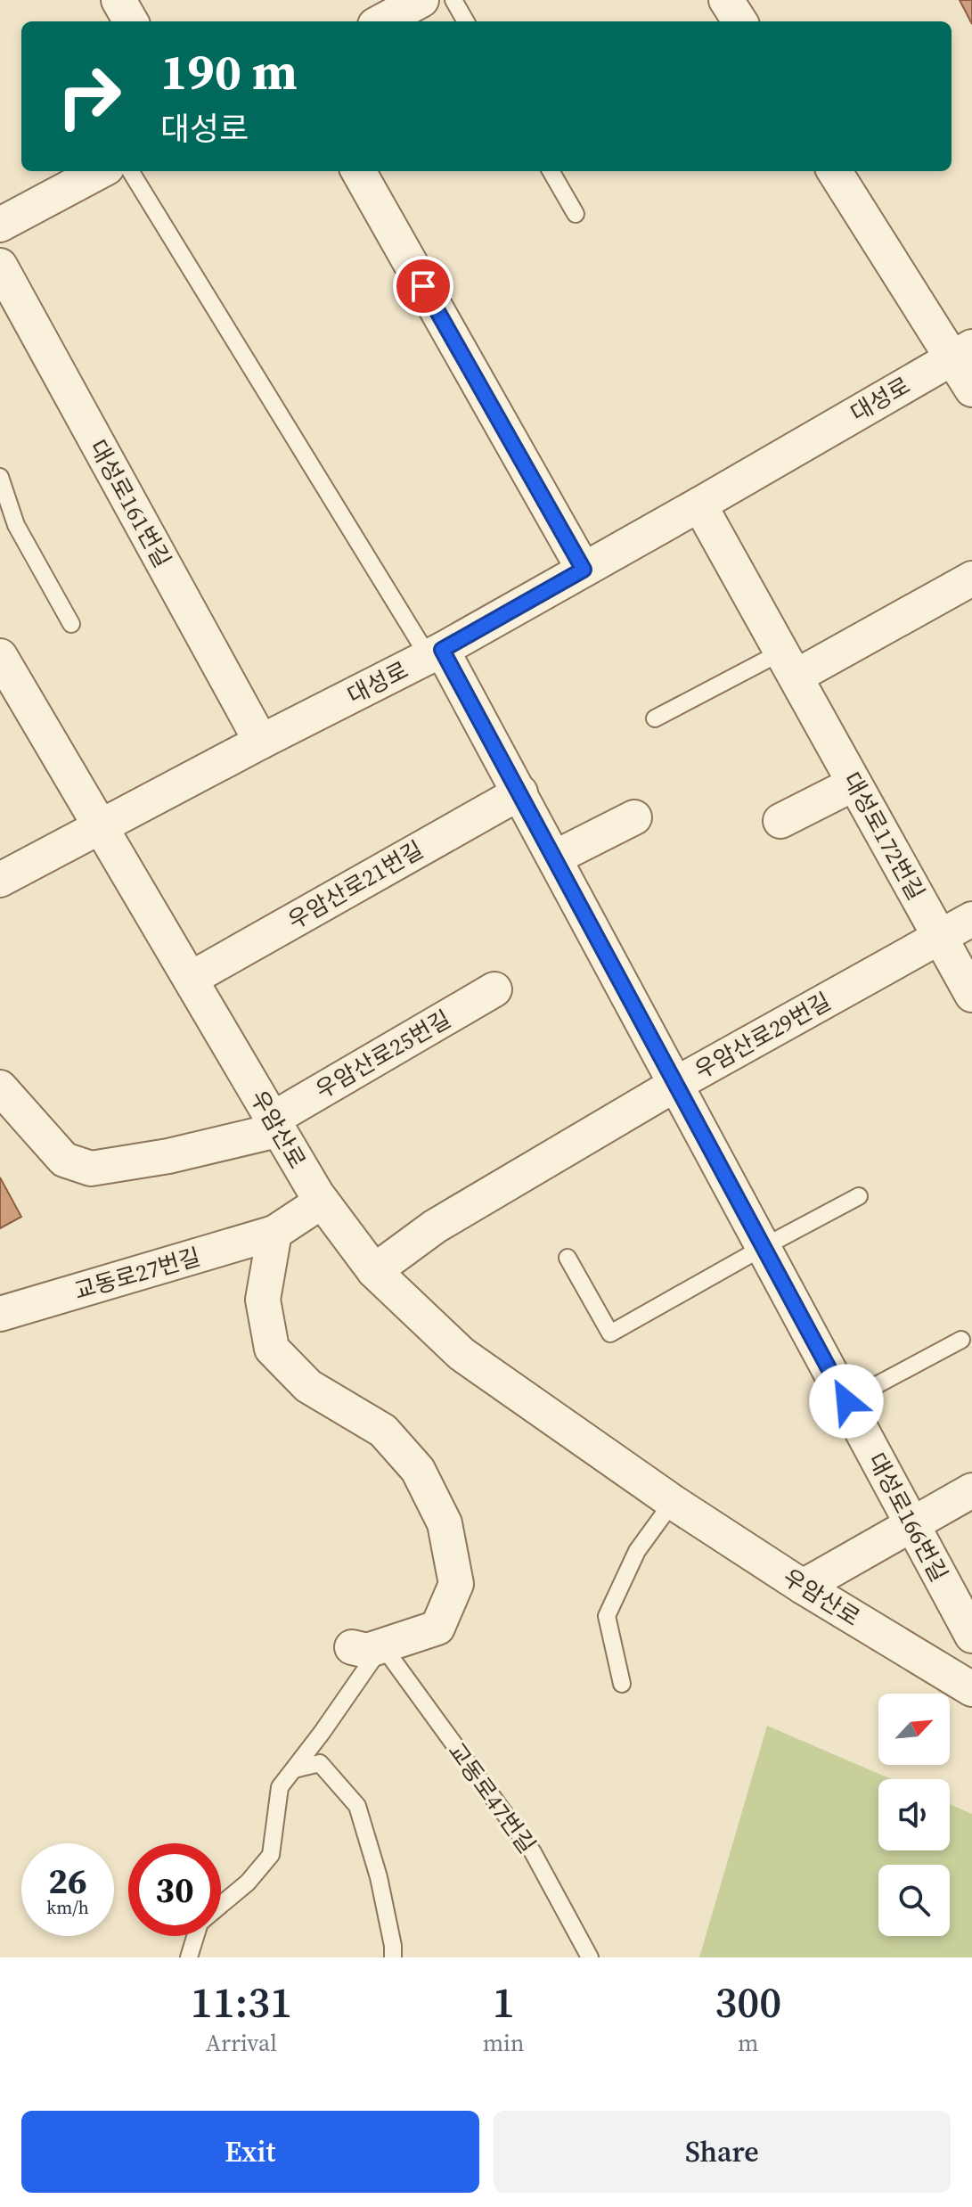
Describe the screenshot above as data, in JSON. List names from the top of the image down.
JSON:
{
  "streets": {
    "street": [
      "대성로",
      "대성로161번길",
      "대성로172번길",
      "우암산로21번길",
      "우암산로29번길",
      "우암산로25번길",
      "우암산로",
      "교동로27번길",
      "대성로166번길"
    ],
    "lane": ["교동로47번길"]
  },
  "crossings": [
    ["대성로", "대성로161번길"],
    ["대성로", "대성로172번길"],
    ["대성로", "우암산로"],
    ["대성로", "대성로166번길"],
    ["대성로172번길", "우암산로29번길"],
    ["우암산로21번길", "우암산로"],
    ["우암산로21번길", "대성로166번길"],
    ["우암산로29번길", "우암산로"],
    ["우암산로29번길", "대성로166번길"],
    ["우암산로25번길", "우암산로"]
  ],
  "north": "top right",
  "page": {
    "turn": ["190 m", "대성로"],
    "speed": "26 km/h",
    "limit": "30",
    "eta": [
      "11:31",
      "Arrival",
      "1",
      "min",
      "300",
      "m"
    ],
    "buttons": ["Exit", "Share"]
  }
}
